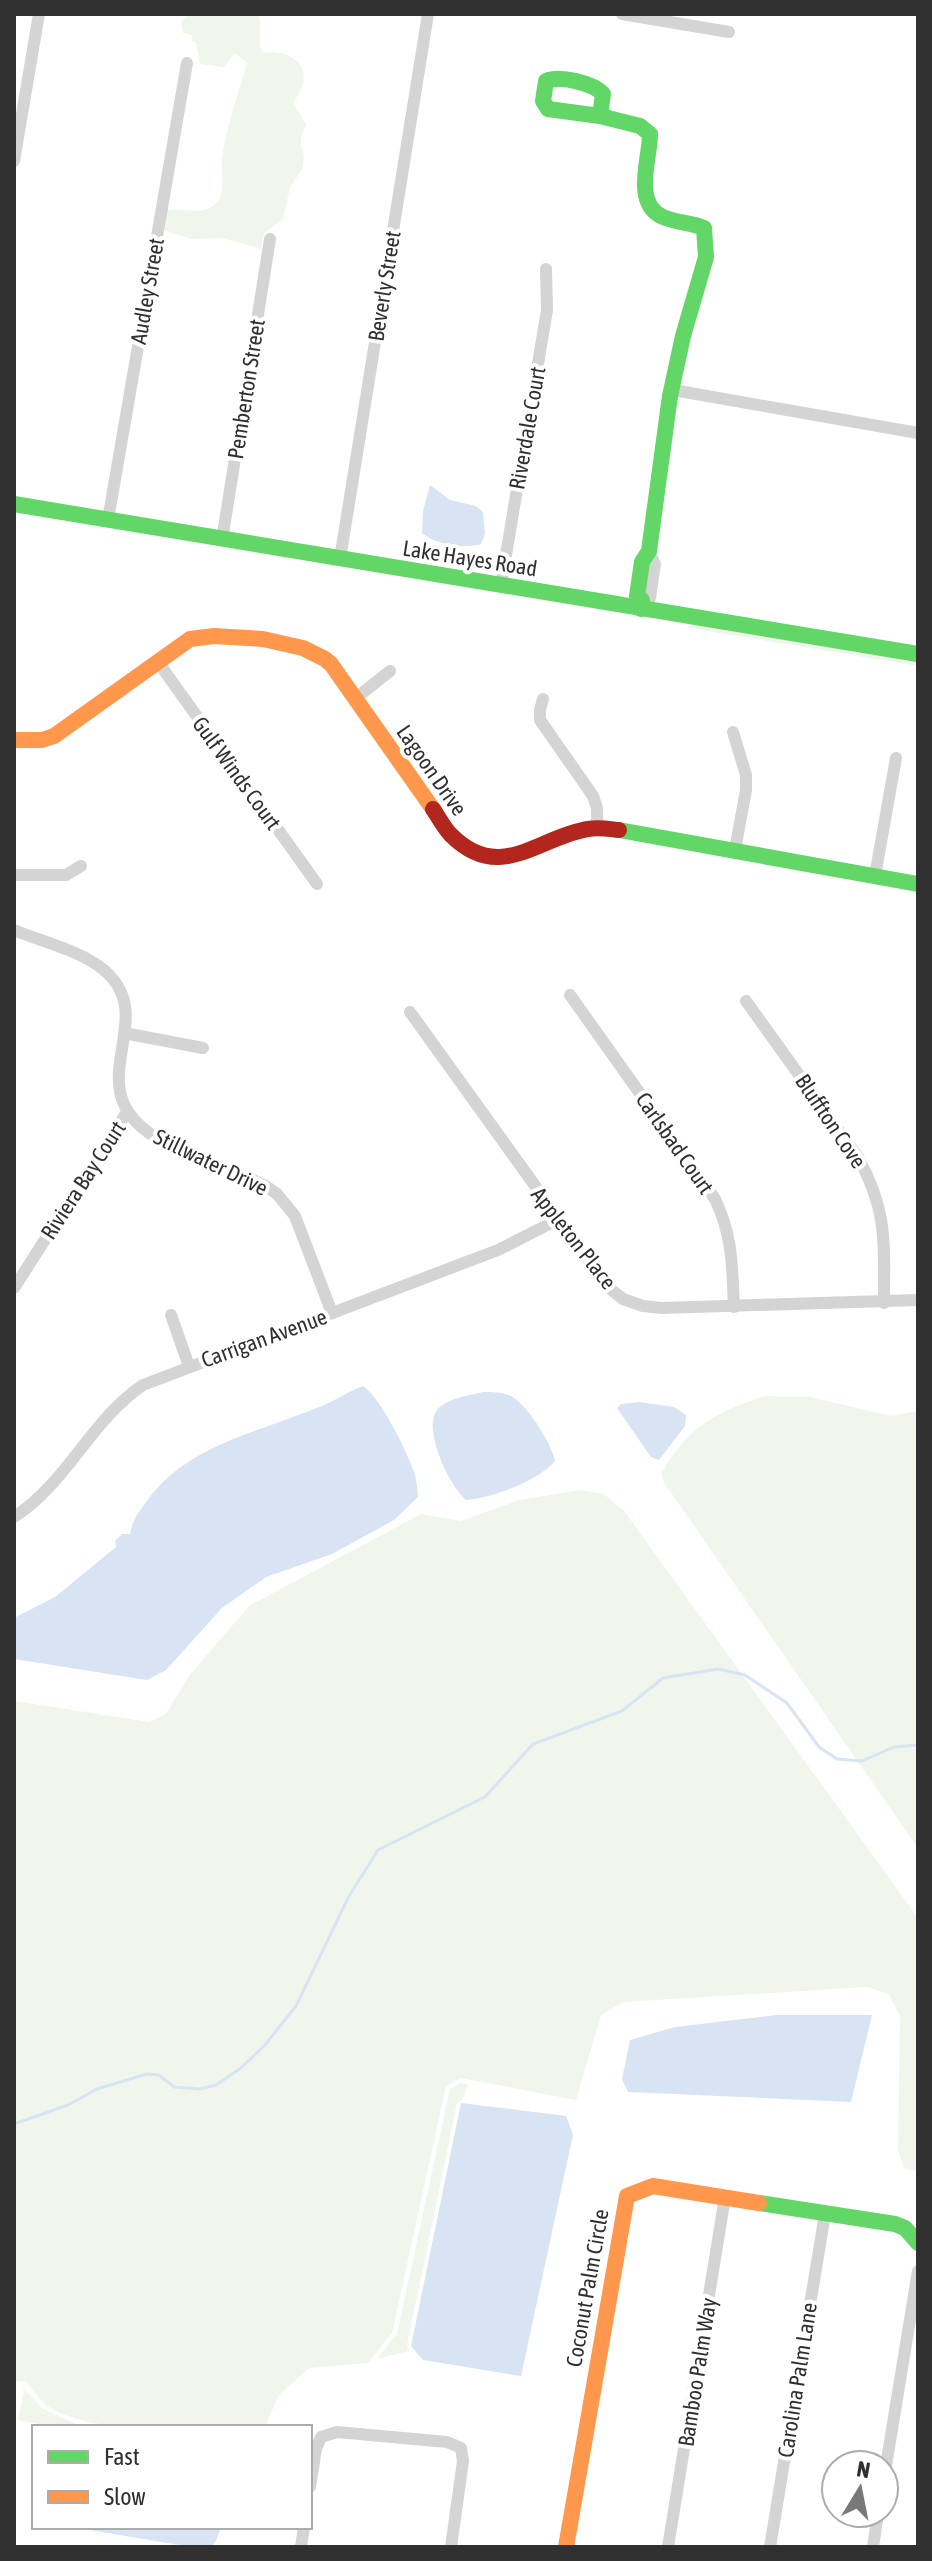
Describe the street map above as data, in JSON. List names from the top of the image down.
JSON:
{
  "streets": {
    "street": [
      "Beverly Street",
      "Audley Street",
      "Pemberton Street",
      "Riverdale Court",
      "Lake Hayes Road",
      "Lagoon Drive",
      "Gulf Winds Court",
      "Bluffton Cove",
      "Carlsbad Court",
      "Stillwater Drive",
      "Riviera Bay Court",
      "Appleton Place",
      "Carrigan Avenue",
      "Coconut Palm Circle",
      "Bamboo Palm Way",
      "Carolina Palm Lane"
    ]
  },
  "crossings": [
    ["Beverly Street", "Lake Hayes Road"],
    ["Audley Street", "Lake Hayes Road"],
    ["Pemberton Street", "Lake Hayes Road"],
    ["Riverdale Court", "Lake Hayes Road"],
    ["Lagoon Drive", "Gulf Winds Court"],
    ["Bluffton Cove", "Appleton Place"],
    ["Carlsbad Court", "Appleton Place"],
    ["Stillwater Drive", "Riviera Bay Court"],
    ["Stillwater Drive", "Carrigan Avenue"],
    ["Appleton Place", "Carrigan Avenue"],
    ["Coconut Palm Circle", "Bamboo Palm Way"],
    ["Coconut Palm Circle", "Carolina Palm Lane"]
  ],
  "legend": ["Fast", "Slow"],
  "north": "top"
}
